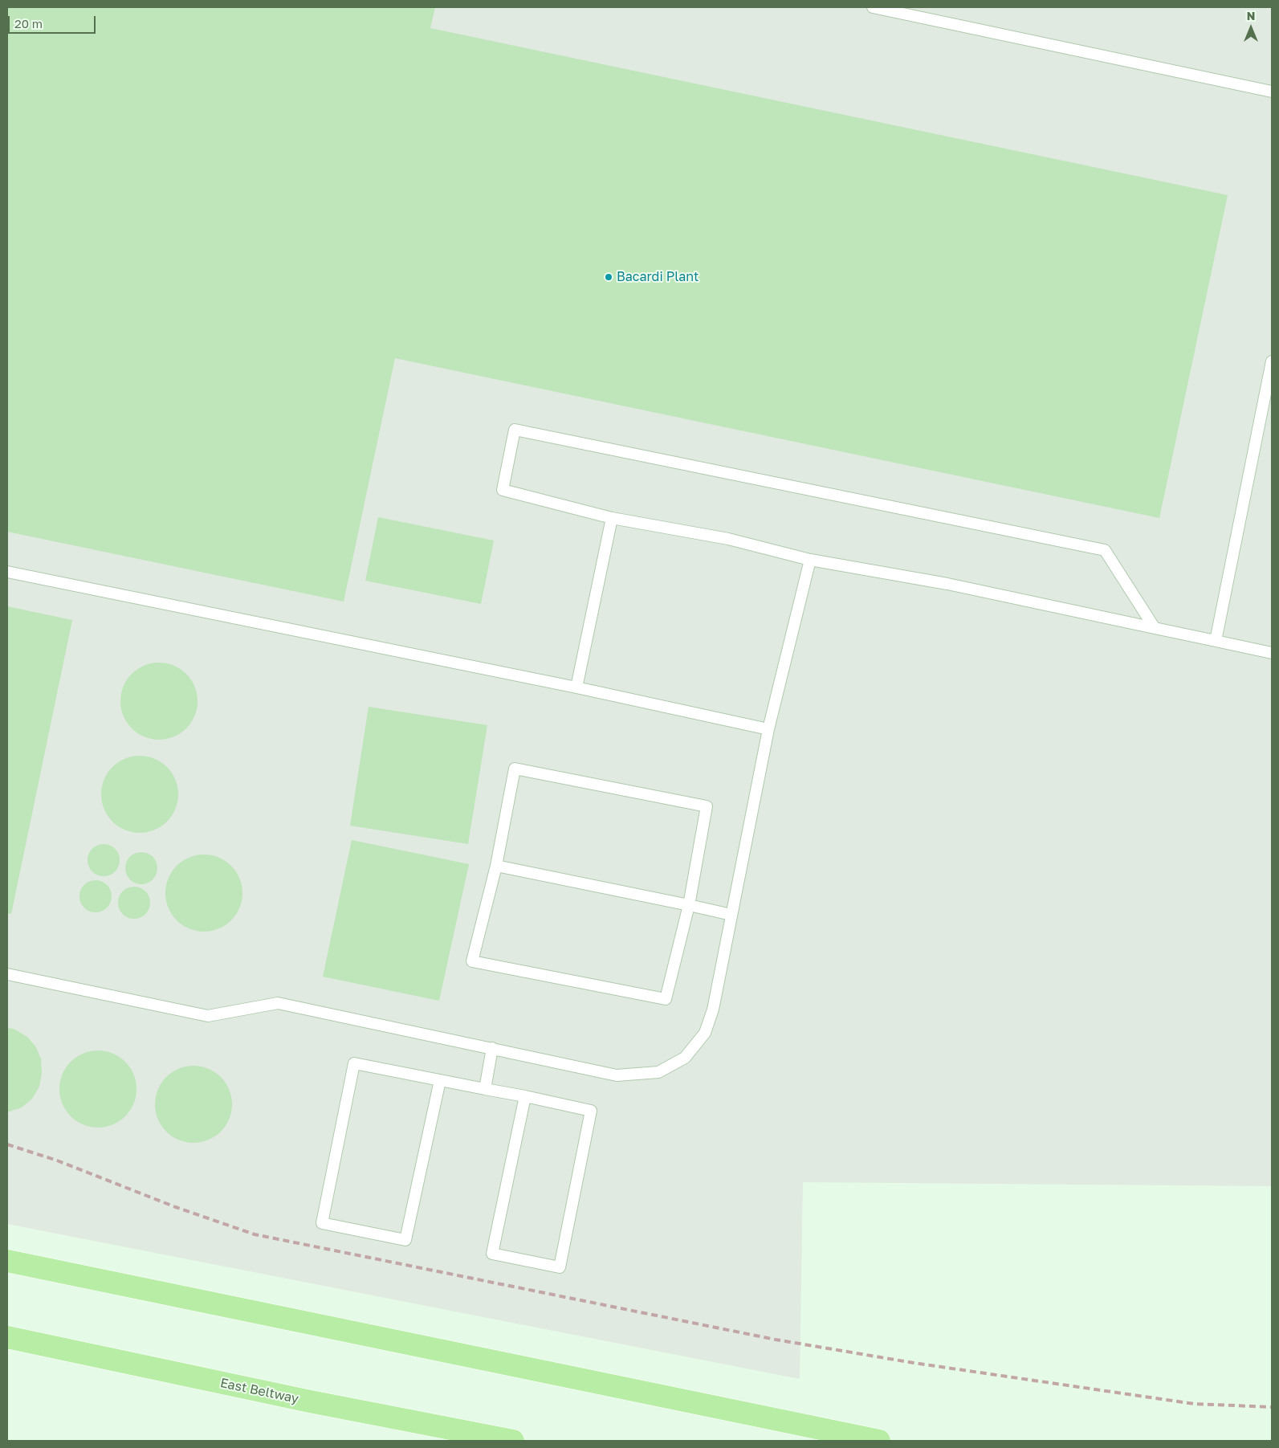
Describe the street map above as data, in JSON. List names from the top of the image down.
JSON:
{
  "streets": {
    "highway": ["East Beltway"]
  },
  "places": ["Bacardi Plant"],
  "scale_bar": "20 m",
  "north": "top"
}
